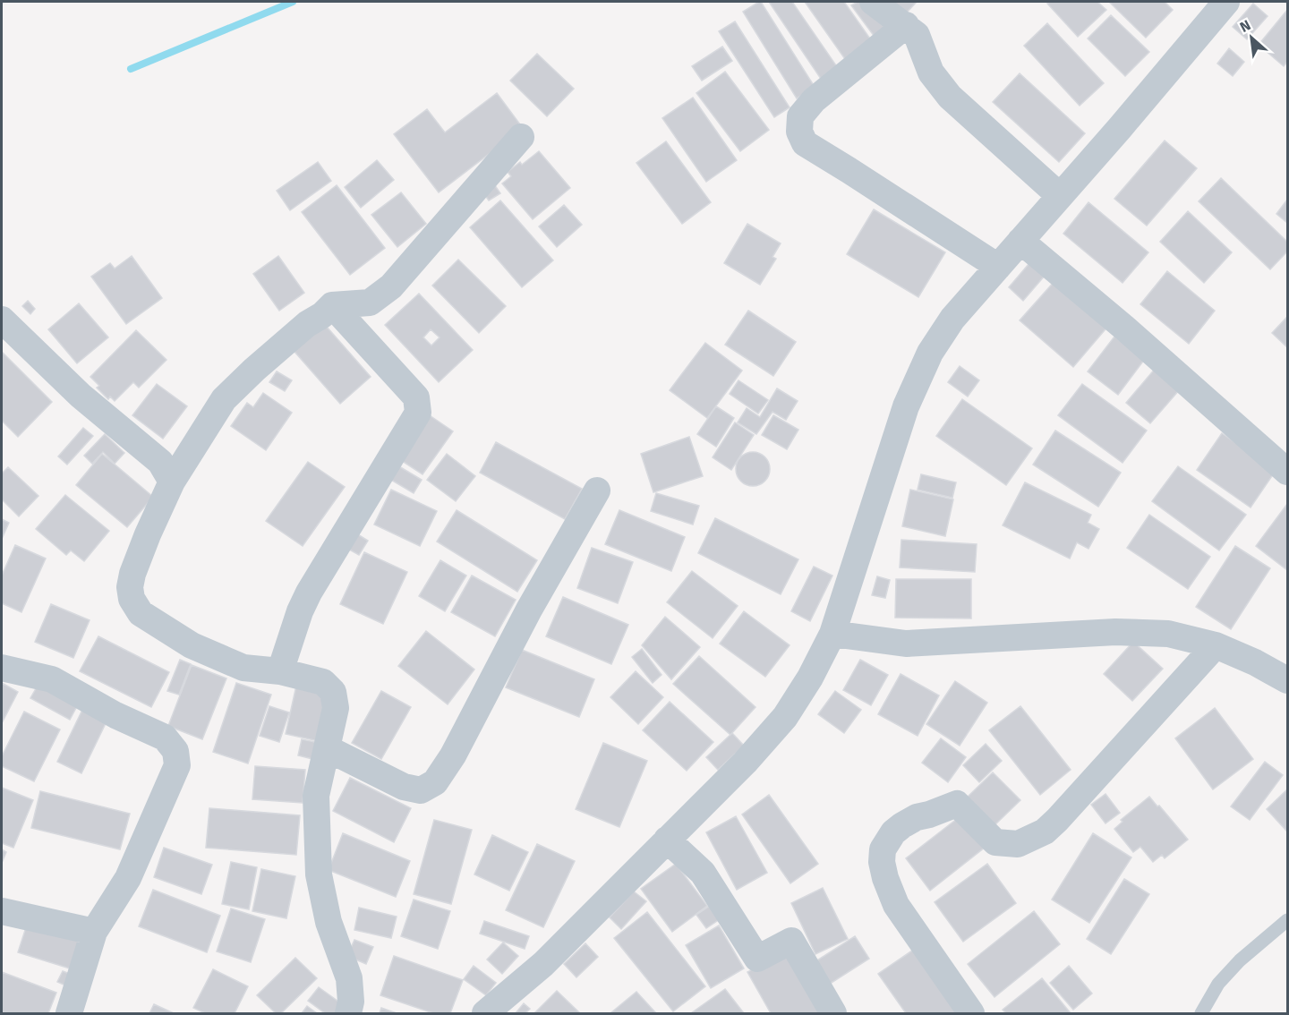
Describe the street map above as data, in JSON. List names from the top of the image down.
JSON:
{
  "north": "top left"
}
